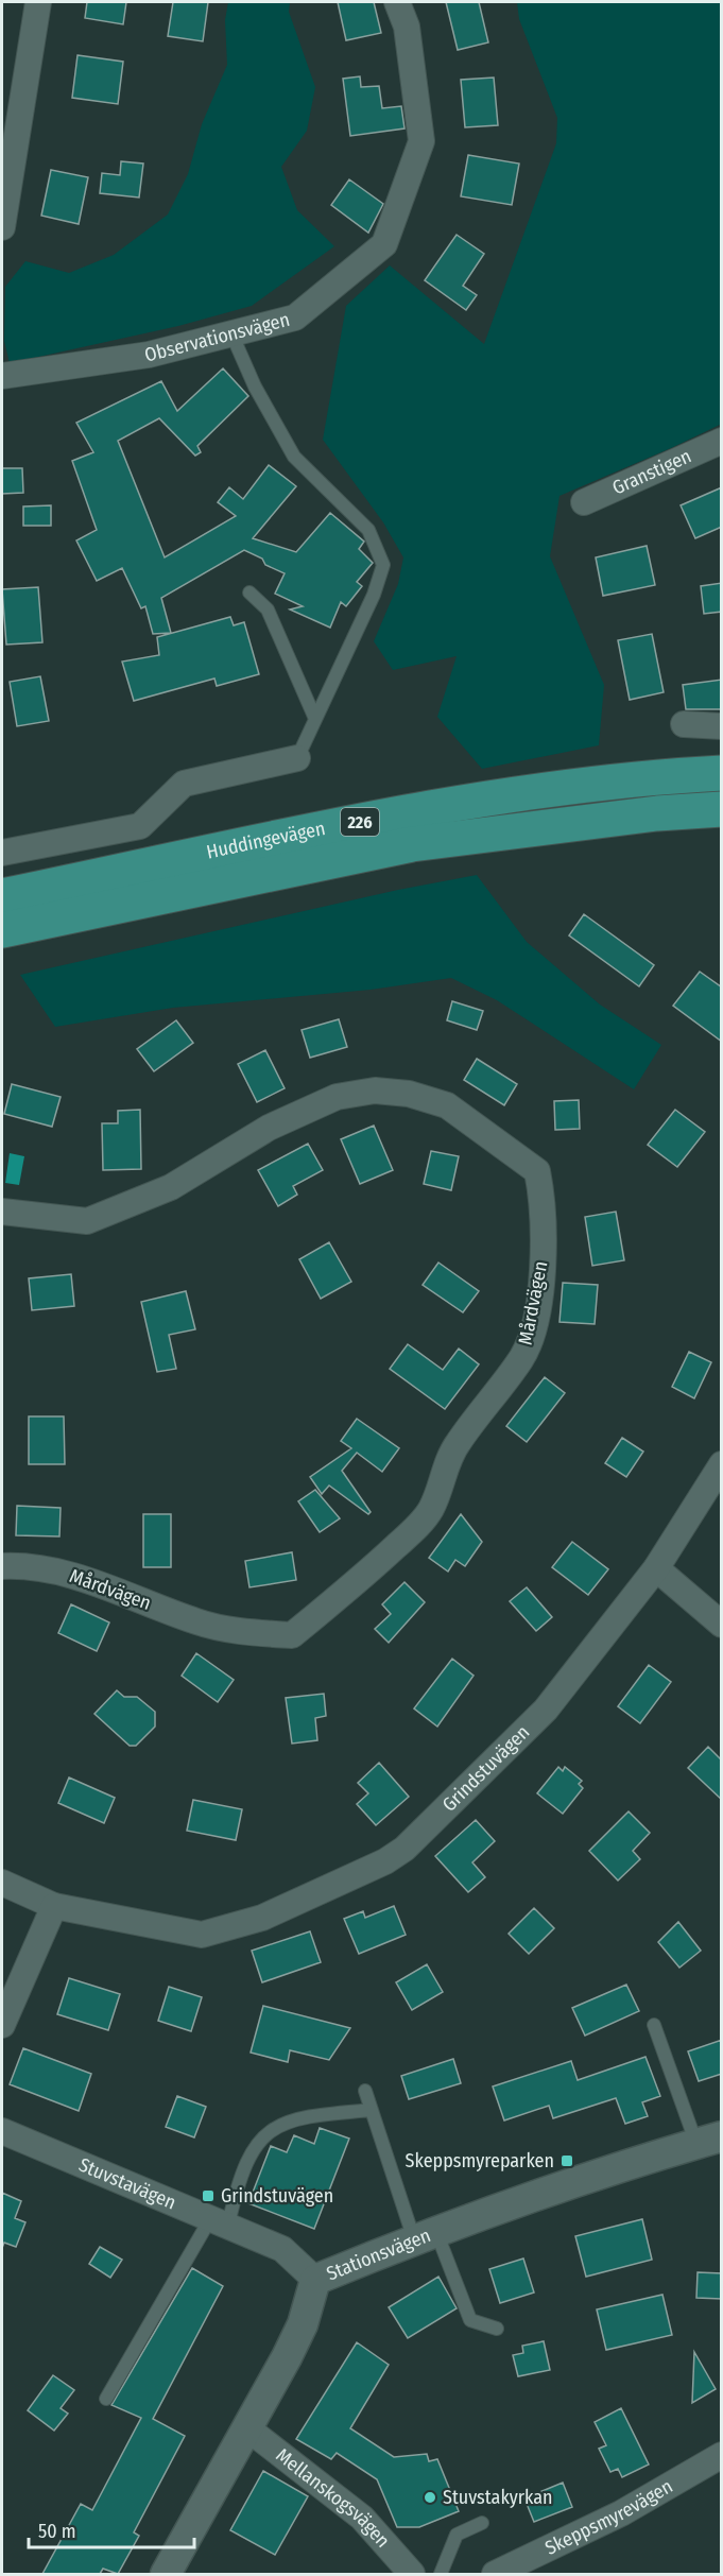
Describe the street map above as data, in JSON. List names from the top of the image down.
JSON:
{
  "streets": {
    "main road": ["226", "Huddingevägen"],
    "street": [
      "Observationsvägen",
      "Granstigen",
      "Mårdvägen",
      "Grindstuvägen",
      "Stuvstavägen",
      "Stationsvägen",
      "Mellanskogsvägen",
      "Skeppsmyrevägen"
    ]
  },
  "crossings": [
    ["Stuvstavägen", "Stationsvägen"],
    ["Stationsvägen", "Mellanskogsvägen"]
  ],
  "places": {
    "transit": ["Skeppsmyreparken", "Grindstuvägen"],
    "other": ["Stuvstakyrkan"]
  },
  "scale_bar": "50 m"
}
